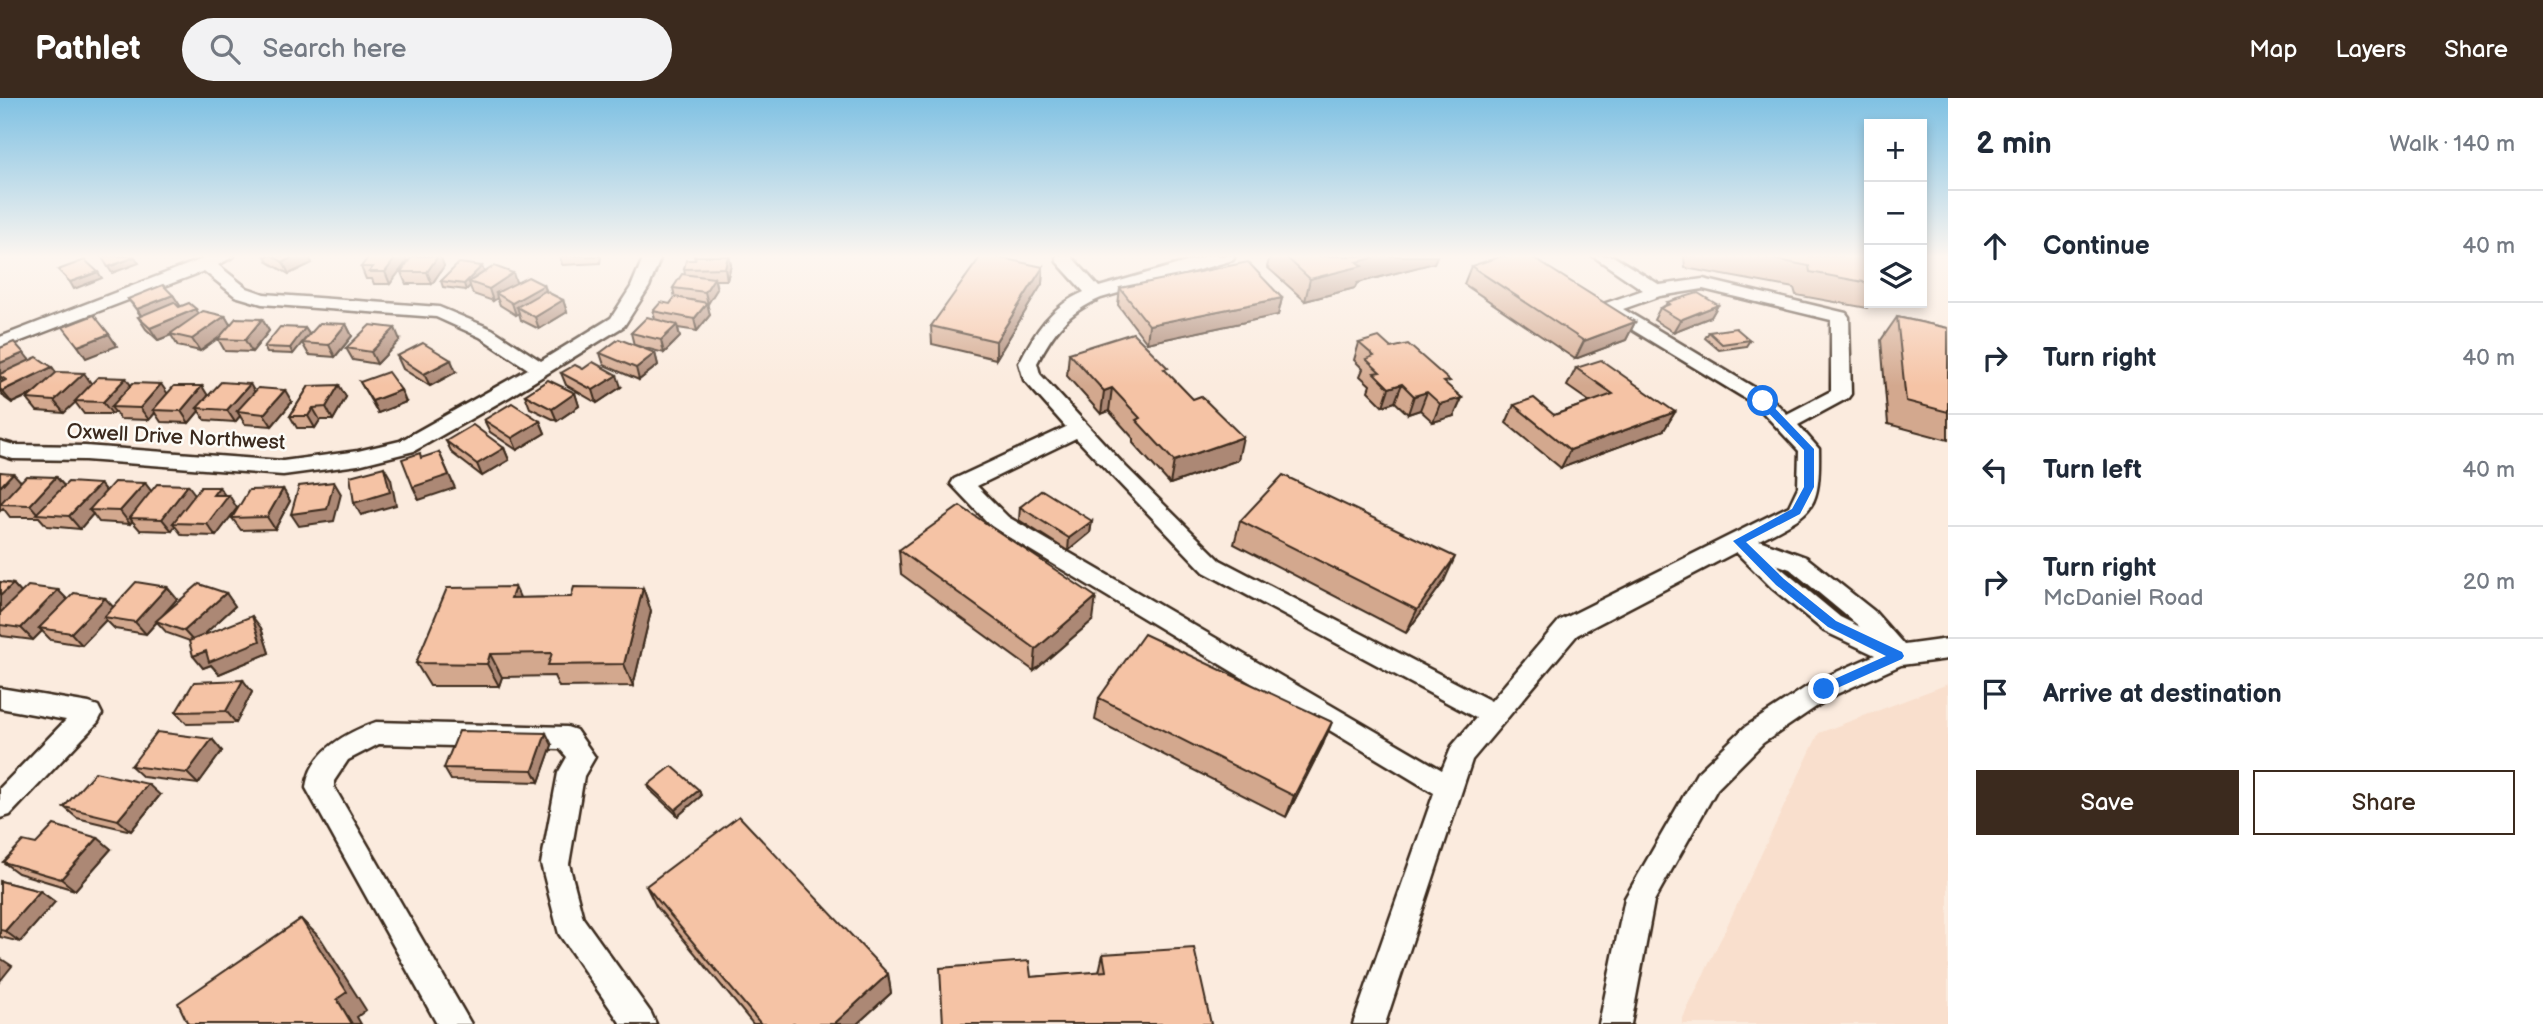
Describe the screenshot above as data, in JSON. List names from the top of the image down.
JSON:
{
  "streets": {
    "street": ["Oxwell Drive Northwest"]
  },
  "page": {
    "header": "Pathlet",
    "search": "Search here",
    "nav": ["Map", "Layers", "Share"],
    "heading": ["2 min", "Walk · 140 m"],
    "map_buttons": ["+", "−"],
    "list": [
      ["Continue", "40 m"],
      ["Turn right", "40 m"],
      ["Turn left", "40 m"],
      ["Turn right", "McDaniel Road", "20 m"],
      "Arrive at destination"
    ],
    "buttons": ["Save", "Share"]
  }
}
